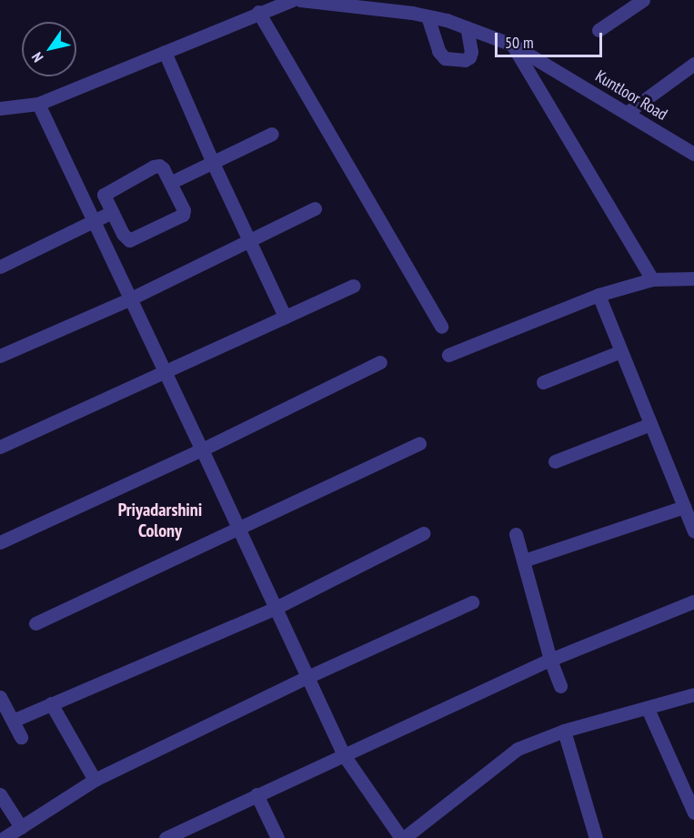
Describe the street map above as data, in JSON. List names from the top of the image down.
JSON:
{
  "streets": {
    "street": ["Kuntloor Road"]
  },
  "districts": ["Priyadarshini Colony"],
  "scale_bar": "50 m",
  "north": "bottom left"
}
